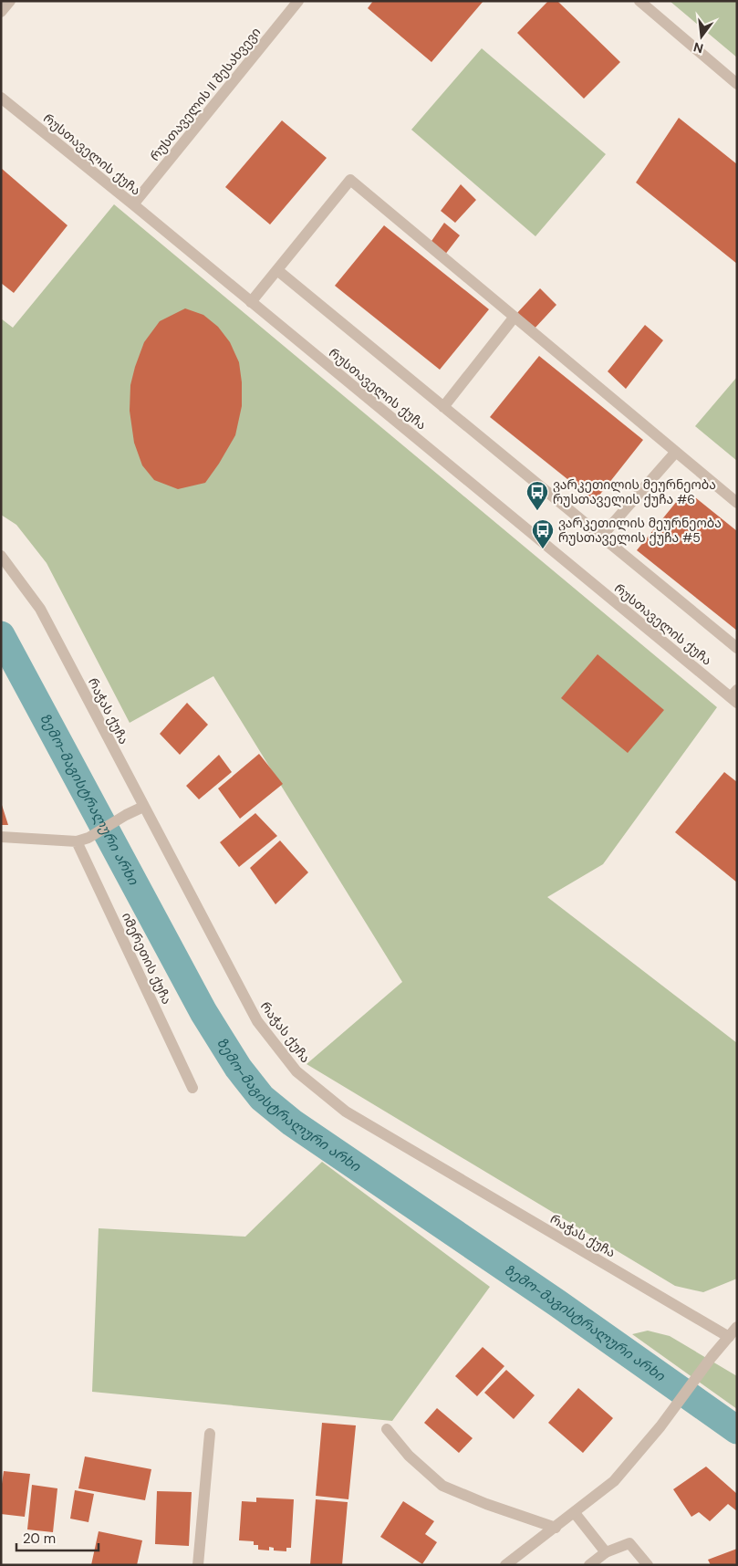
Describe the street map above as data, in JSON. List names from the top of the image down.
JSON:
{
  "streets": {
    "street": [
      "რუსთაველის II შესახვევი",
      "რუსთაველის ქუჩა",
      "რაჭას ქუჩა",
      "იმერეთის ქუჩა"
    ]
  },
  "crossings": [
    ["რუსთაველის II შესახვევი", "რუსთაველის ქუჩა"]
  ],
  "water": ["ზემო-მაგისტრალური არხი"],
  "places": {
    "bus stop": ["ვარკეთილის მეურნეობა რუსთაველის ქუჩა #6", "ვარკეთილის მეურნეობა რუსთაველის ქუჩა #5"]
  },
  "scale_bar": "20 m",
  "north": "bottom"
}
